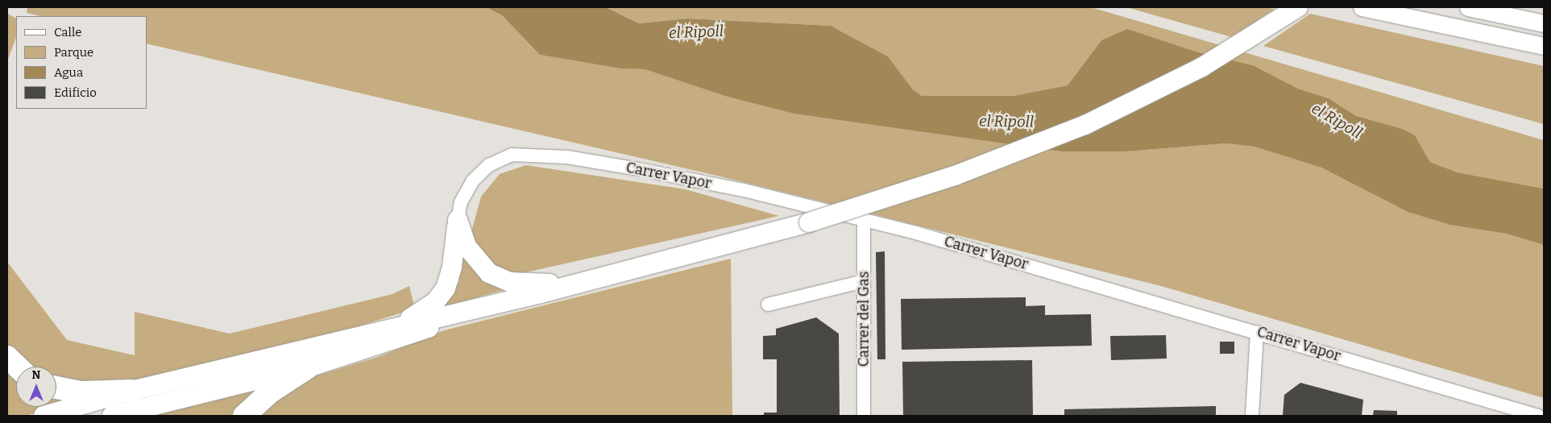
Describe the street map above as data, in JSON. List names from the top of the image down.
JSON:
{
  "streets": {
    "street": ["Carrer Vapor", "Carrer del Gas"]
  },
  "crossings": [
    ["Carrer Vapor", "Carrer del Gas"]
  ],
  "water": ["el Ripoll"],
  "legend": [
    "Calle",
    "Parque",
    "Agua",
    "Edificio"
  ],
  "north": "top"
}
